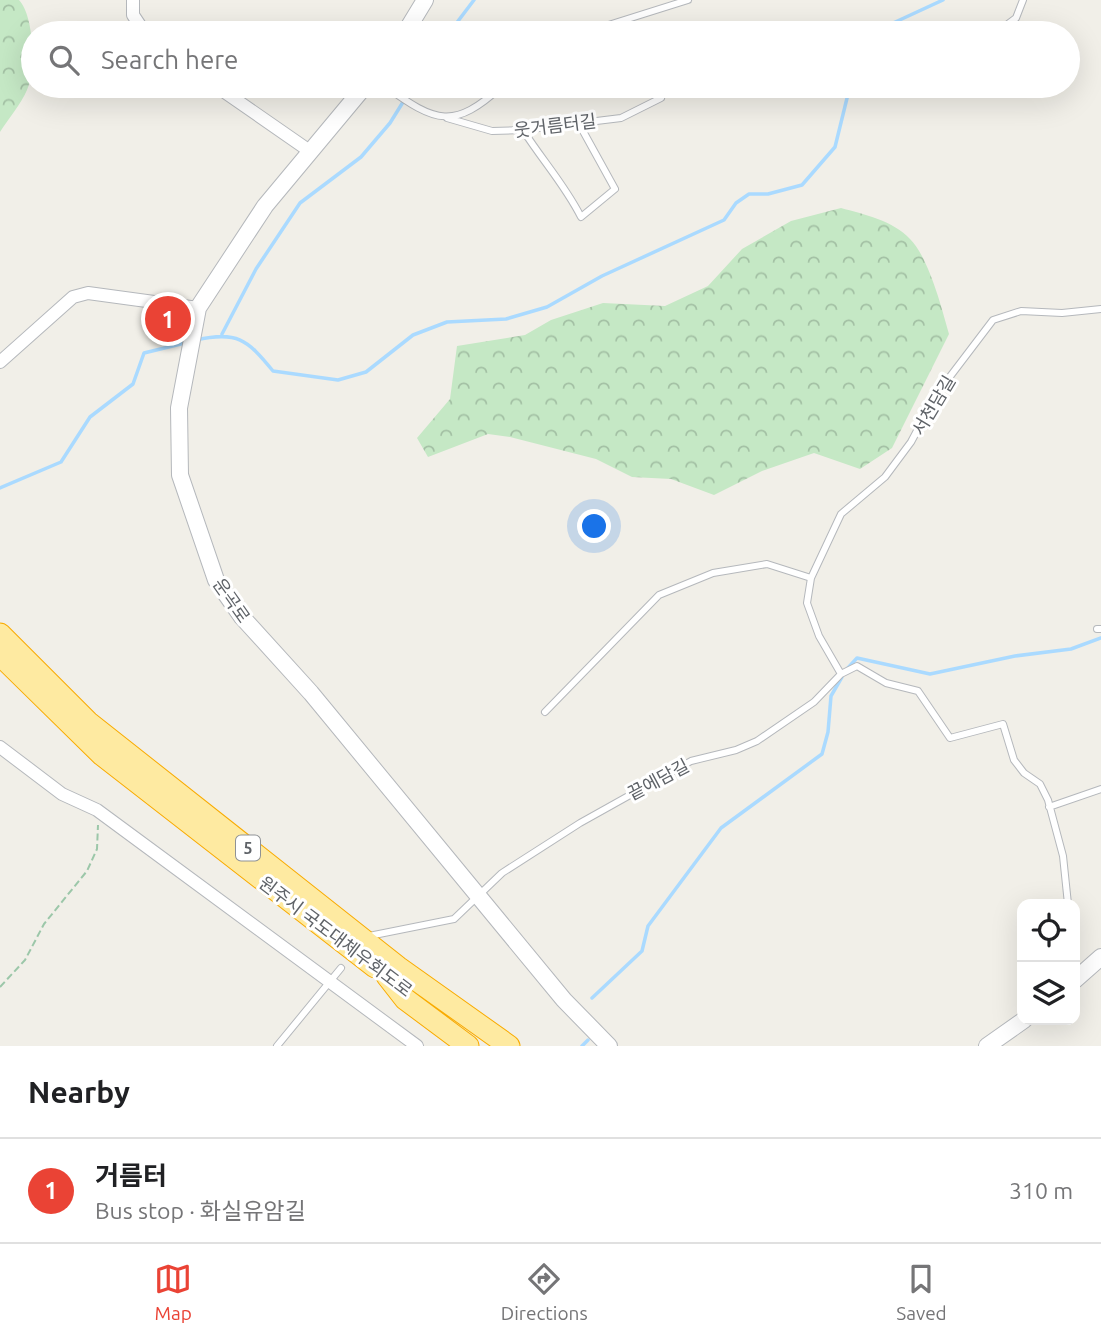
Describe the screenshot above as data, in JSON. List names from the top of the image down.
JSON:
{
  "streets": {
    "highway": ["5", "원주시 국도대체우회도로"],
    "street": ["운곡로"],
    "lane": ["웃거름터길", "서천담길", "끝에담길"]
  },
  "crossings": [
    ["운곡로", "끝에담길"],
    ["5", "원주시 국도대체우회도로"]
  ],
  "page": {
    "search": "Search here",
    "pins": "1",
    "heading": "Nearby",
    "list": [
      {
        "mark": "1",
        "name": "거름터",
        "note": "Bus stop · 화실유암길",
        "value": "310 m"
      }
    ],
    "nav": ["Map", "Directions", "Saved"]
  }
}
